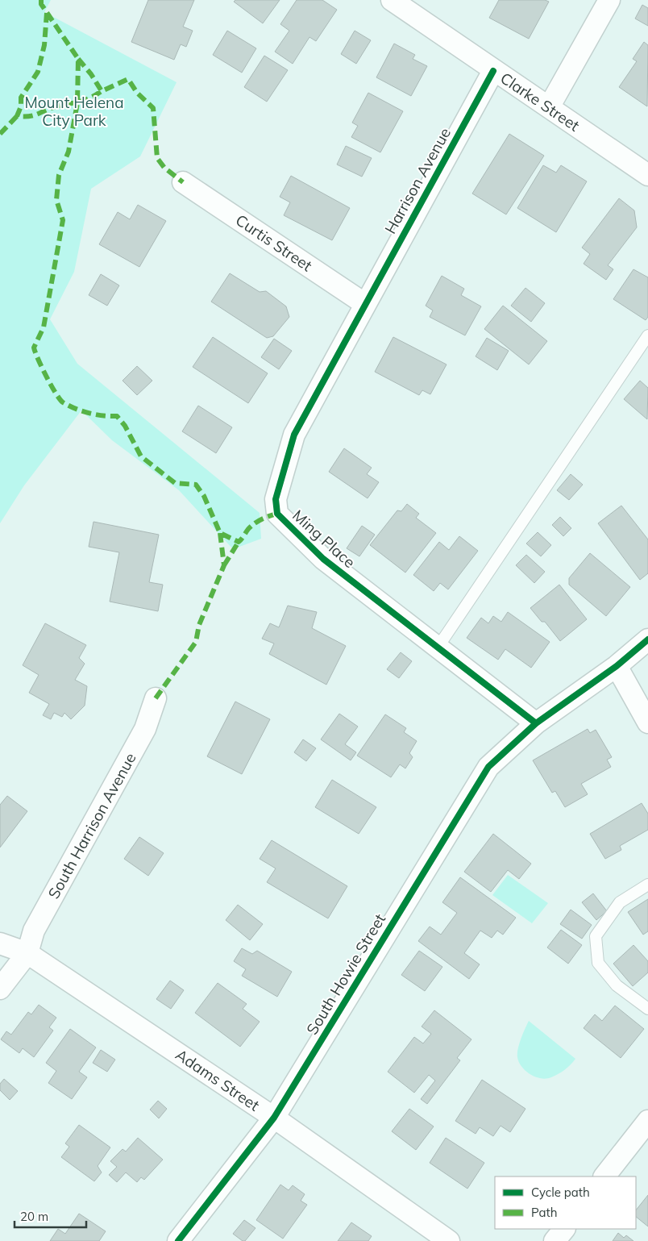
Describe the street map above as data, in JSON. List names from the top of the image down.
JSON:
{
  "streets": {
    "street": [
      "Clarke Street",
      "Harrison Avenue",
      "Curtis Street",
      "Ming Place",
      "South Harrison Avenue",
      "South Howie Street",
      "Adams Street"
    ]
  },
  "crossings": [
    ["Clarke Street", "Harrison Avenue"],
    ["Harrison Avenue", "Curtis Street"],
    ["Harrison Avenue", "Ming Place"],
    ["Curtis Street", "Ming Place"],
    ["Ming Place", "South Howie Street"],
    ["South Harrison Avenue", "Adams Street"],
    ["South Howie Street", "Adams Street"]
  ],
  "parks": ["Mount Helena City Park"],
  "legend": ["Cycle path", "Path"],
  "scale_bar": "20 m"
}
